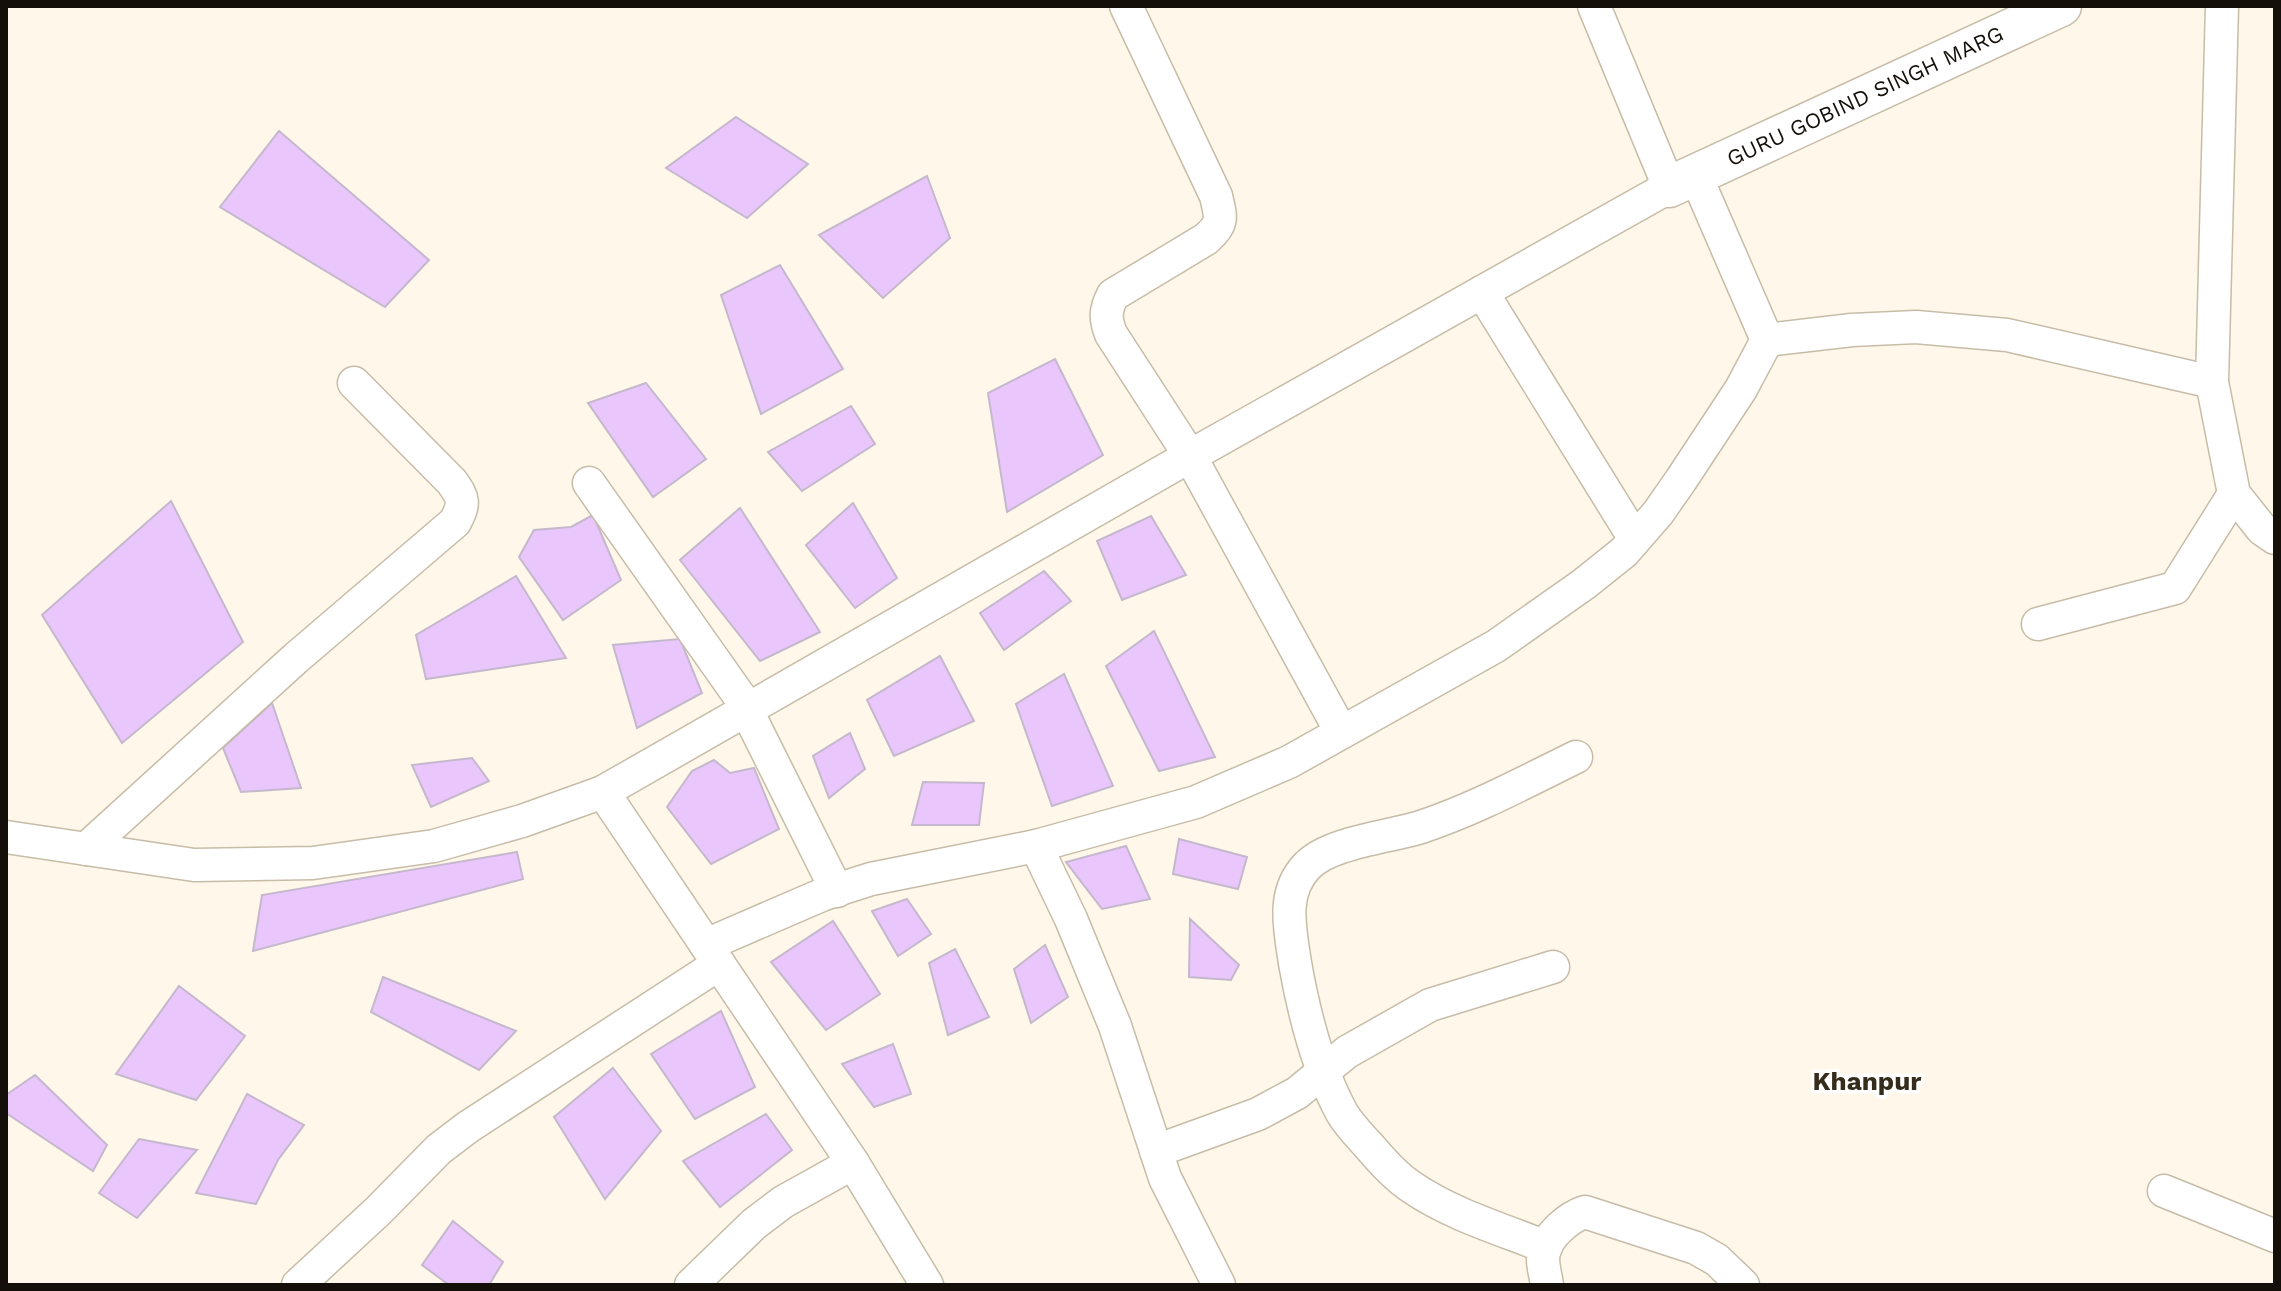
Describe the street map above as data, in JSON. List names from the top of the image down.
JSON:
{
  "streets": {
    "street": ["GURU GOBIND SINGH MARG"]
  },
  "districts": ["Khanpur"]
}
